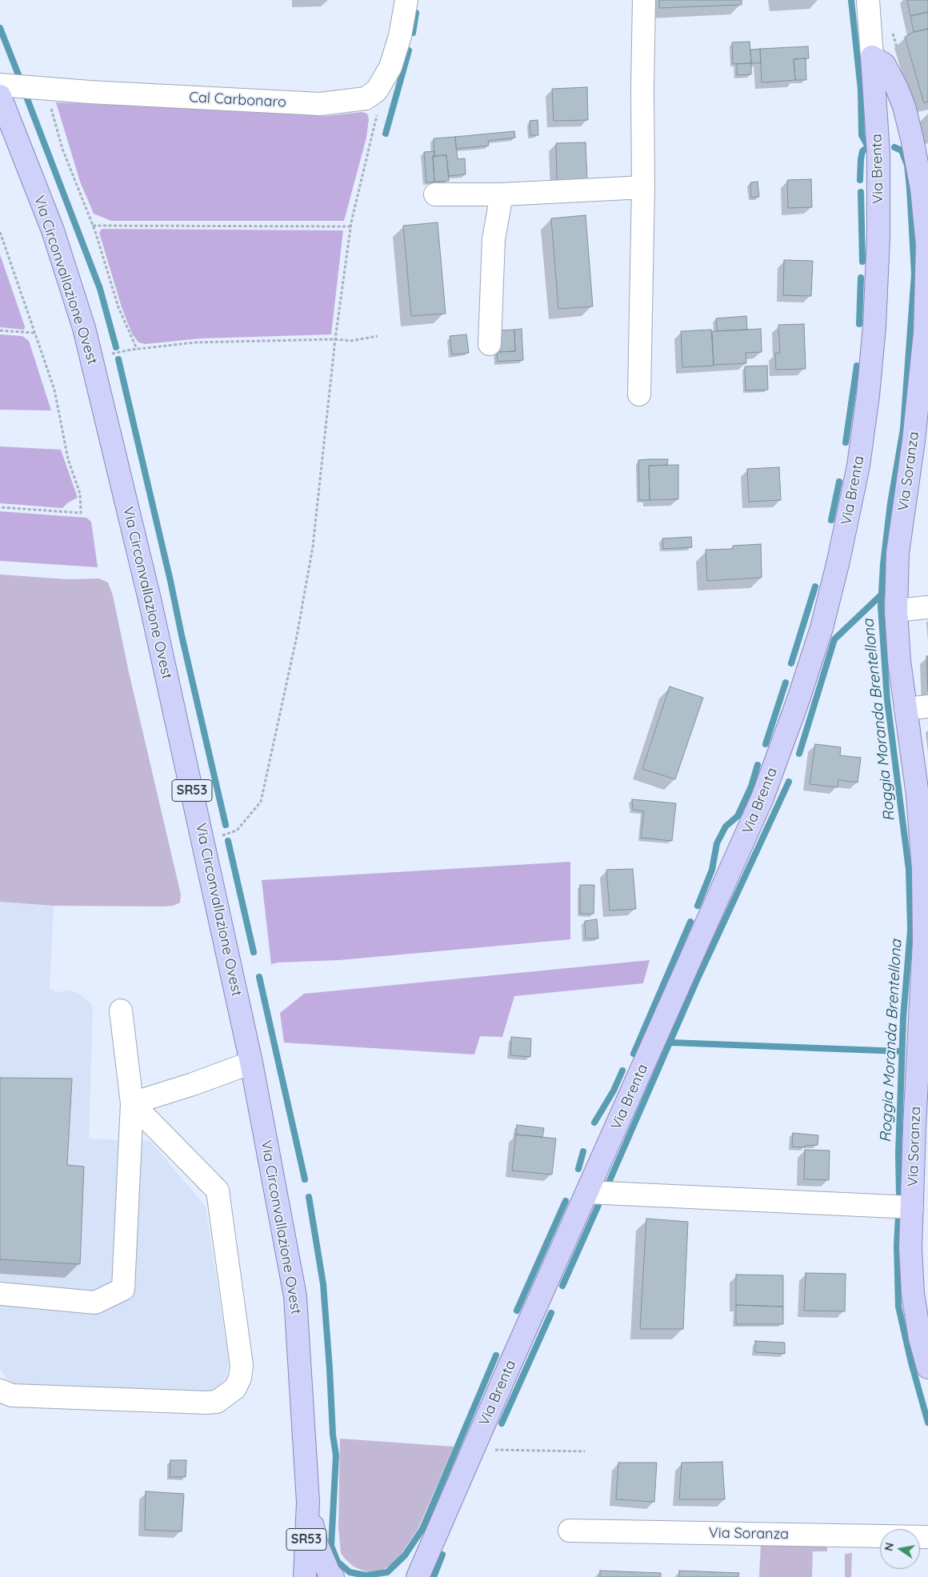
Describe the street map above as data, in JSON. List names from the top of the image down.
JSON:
{
  "streets": {
    "main road": [
      "Via Brenta",
      "Via Circonvallazione Ovest",
      "Via Soranza",
      "SR53"
    ],
    "street": ["Cal Carbonaro"]
  },
  "crossings": [
    ["Via Brenta", "Via Soranza"]
  ],
  "water": ["Roggia Moranda Brentellona"],
  "north": "left"
}
